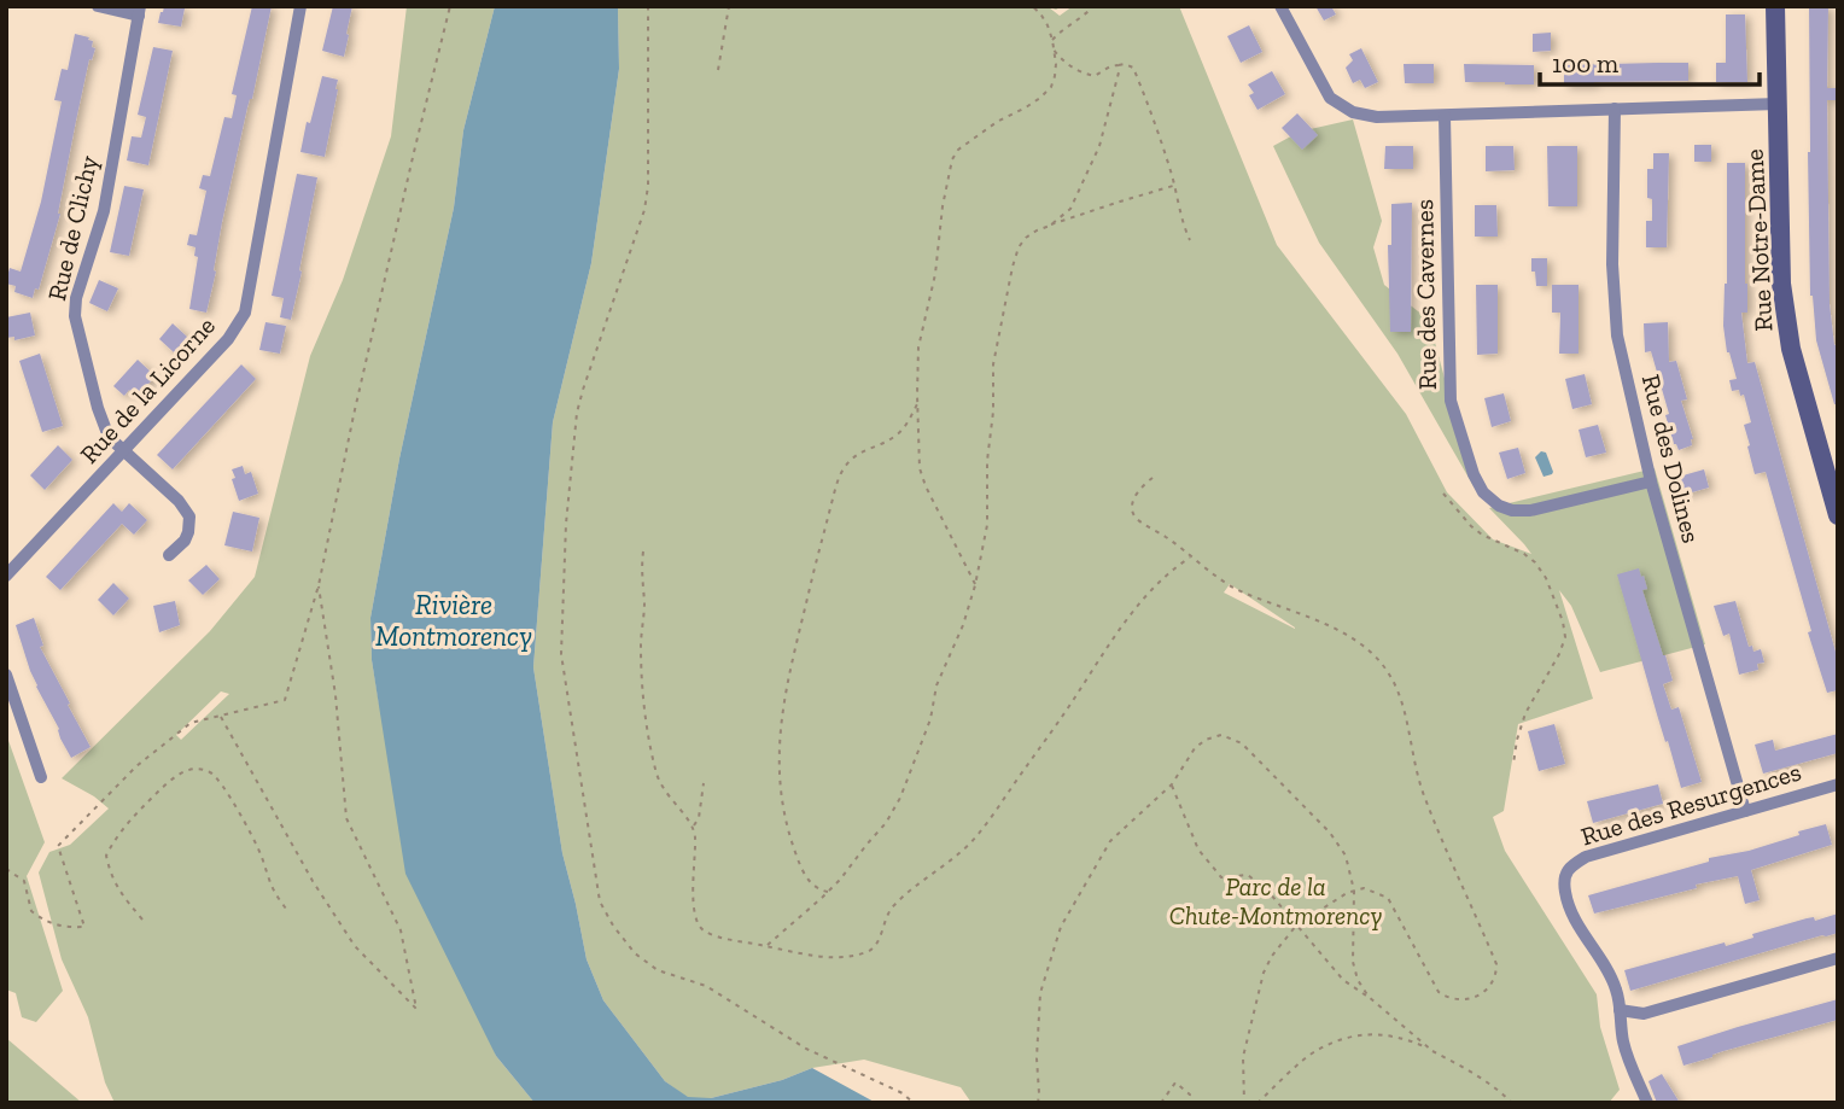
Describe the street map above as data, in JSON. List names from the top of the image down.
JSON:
{
  "streets": {
    "street": [
      "Rue de Clichy",
      "Rue Notre-Dame",
      "Rue des Cavernes",
      "Rue de la Licorne",
      "Rue des Dolines",
      "Rue des Resurgences"
    ]
  },
  "crossings": [
    ["Rue de Clichy", "Rue de la Licorne"],
    ["Rue des Cavernes", "Rue des Dolines"],
    ["Rue des Dolines", "Rue des Resurgences"]
  ],
  "water": ["Rivière Montmorency"],
  "parks": ["Parc de la Chute-Montmorency"],
  "scale_bar": "100 m"
}
